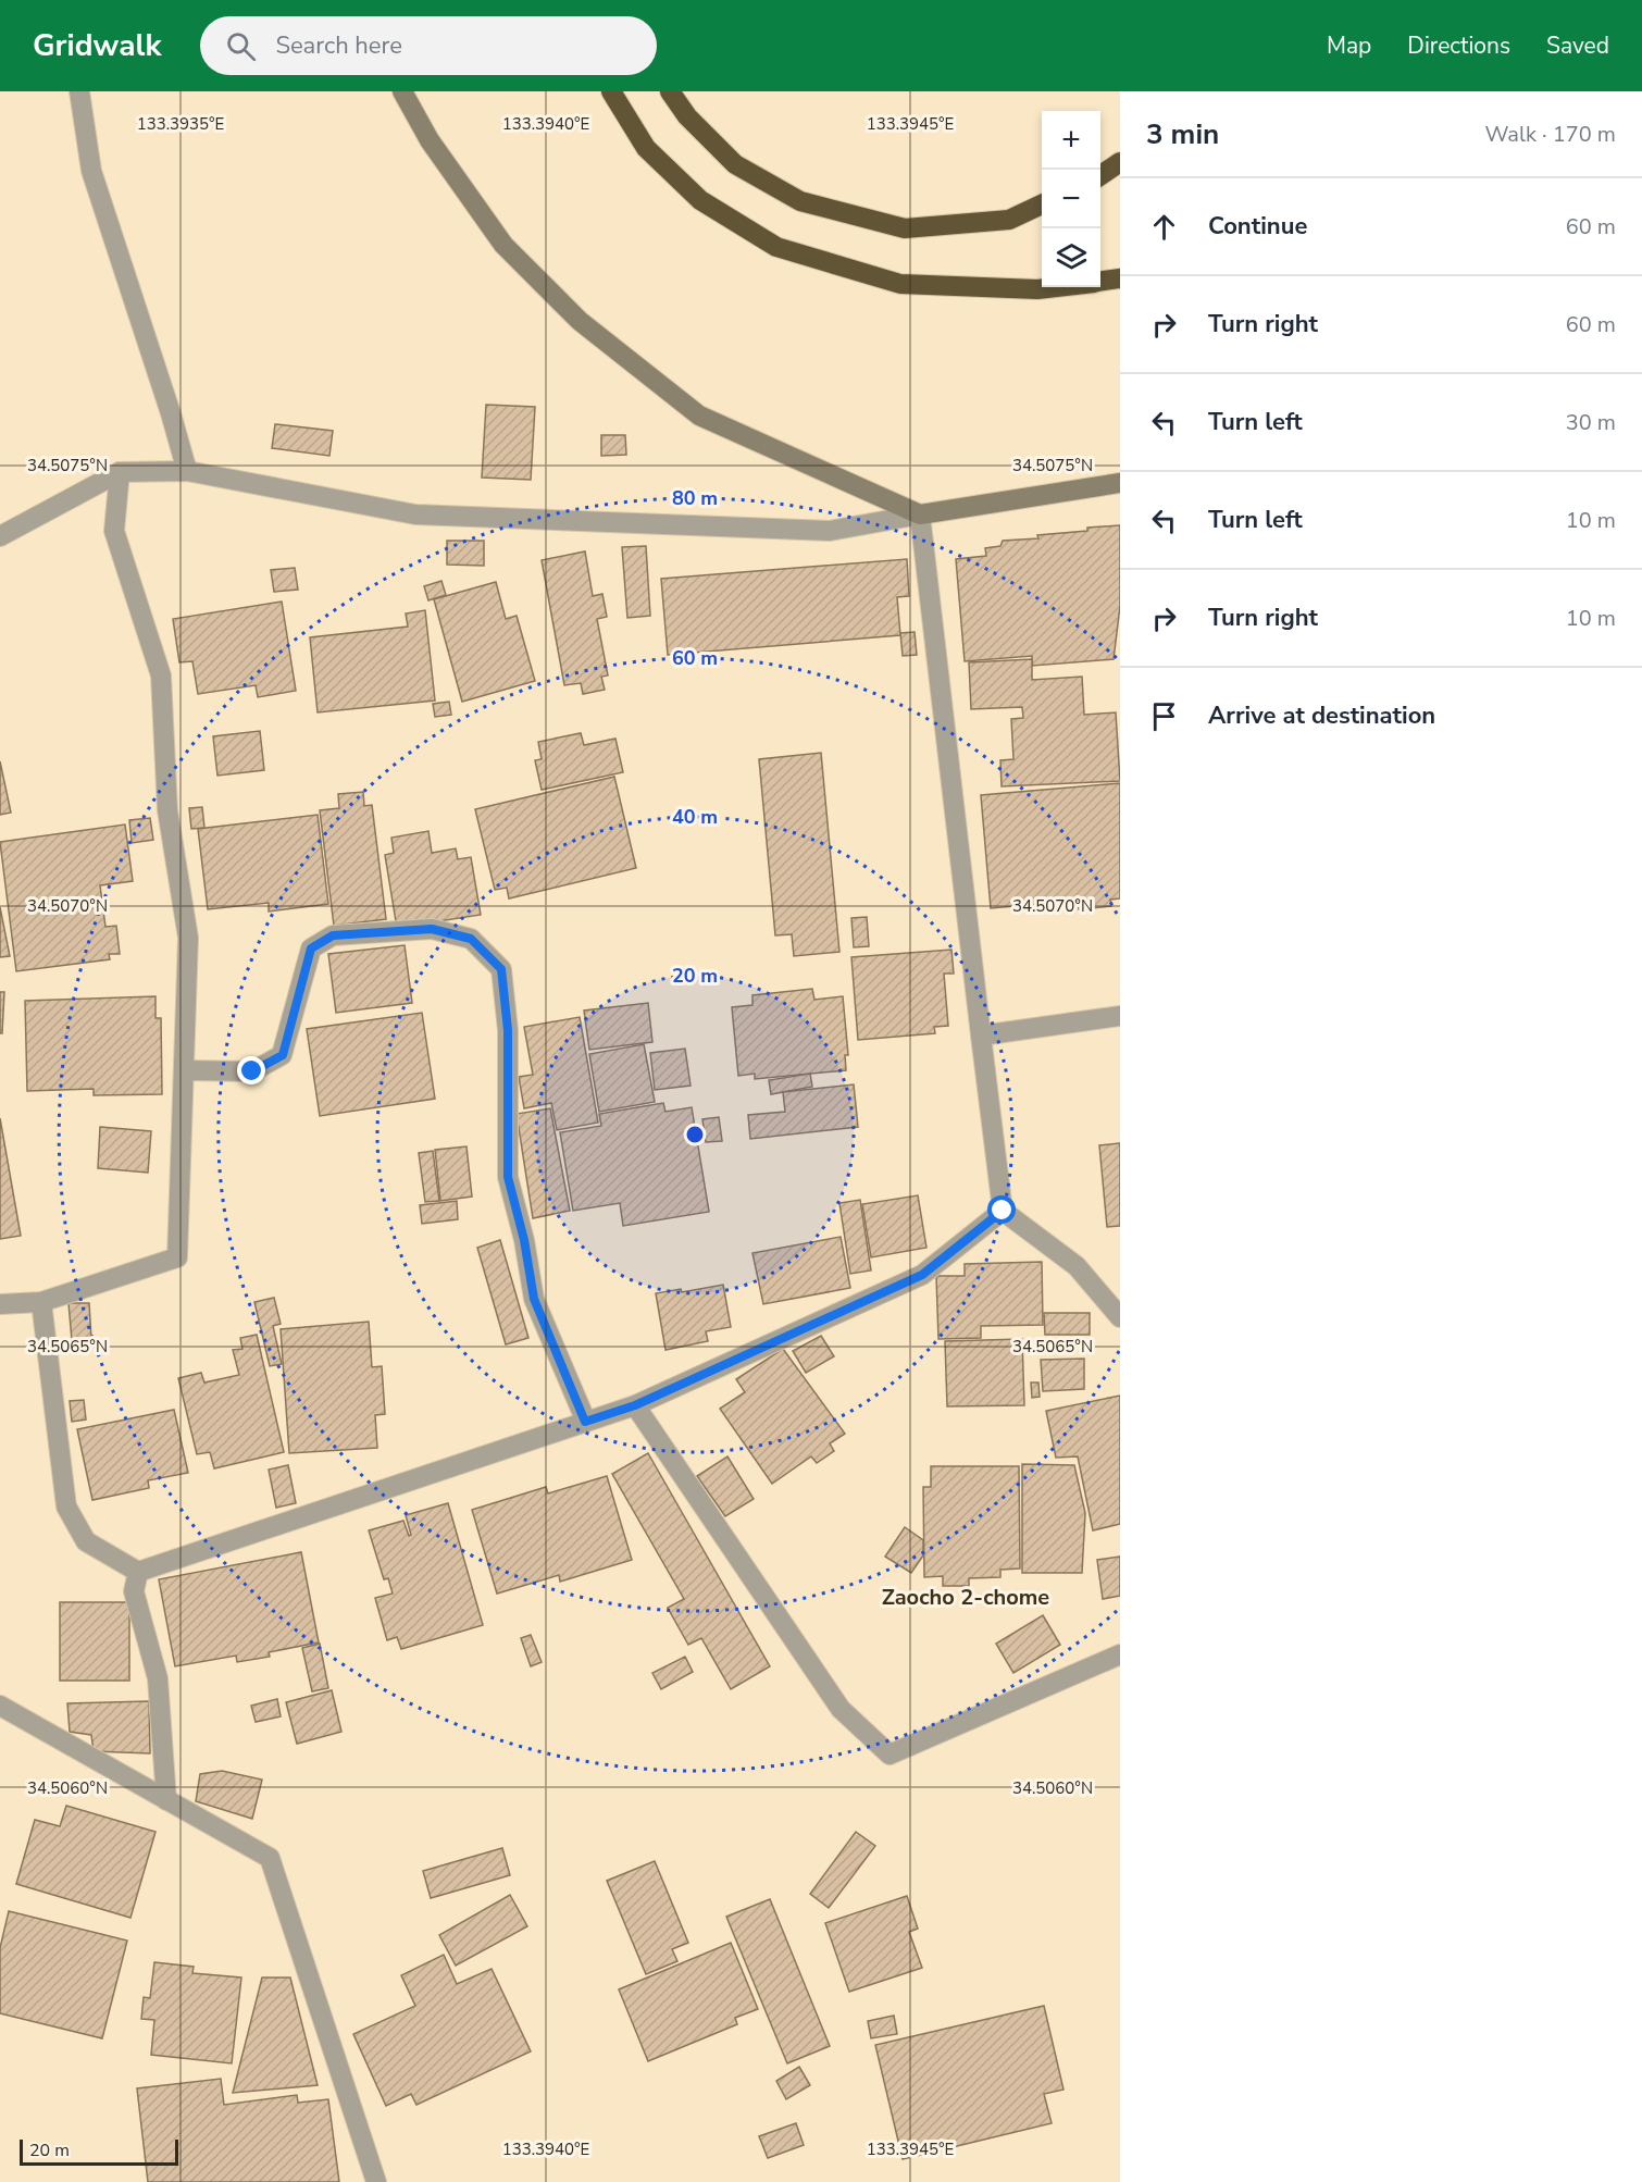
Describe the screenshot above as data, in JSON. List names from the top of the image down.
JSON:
{
  "districts": ["Zaocho 2-chome"],
  "scale_bar": "20 m",
  "page": {
    "header": "Gridwalk",
    "search": "Search here",
    "nav": ["Map", "Directions", "Saved"],
    "heading": ["3 min", "Walk · 170 m"],
    "map_buttons": ["+", "−"],
    "list": [
      ["Continue", "60 m"],
      ["Turn right", "60 m"],
      ["Turn left", "30 m"],
      ["Turn left", "10 m"],
      ["Turn right", "10 m"],
      "Arrive at destination"
    ],
    "scale": "20 m"
  },
  "coordinates": [
    "133.3935°E",
    "133.3940°E",
    "133.3945°E",
    "34.5075°N",
    "34.5070°N",
    "34.5065°N",
    "34.5060°N"
  ],
  "rings": [
    "80 m",
    "60 m",
    "40 m",
    "20 m"
  ]
}
